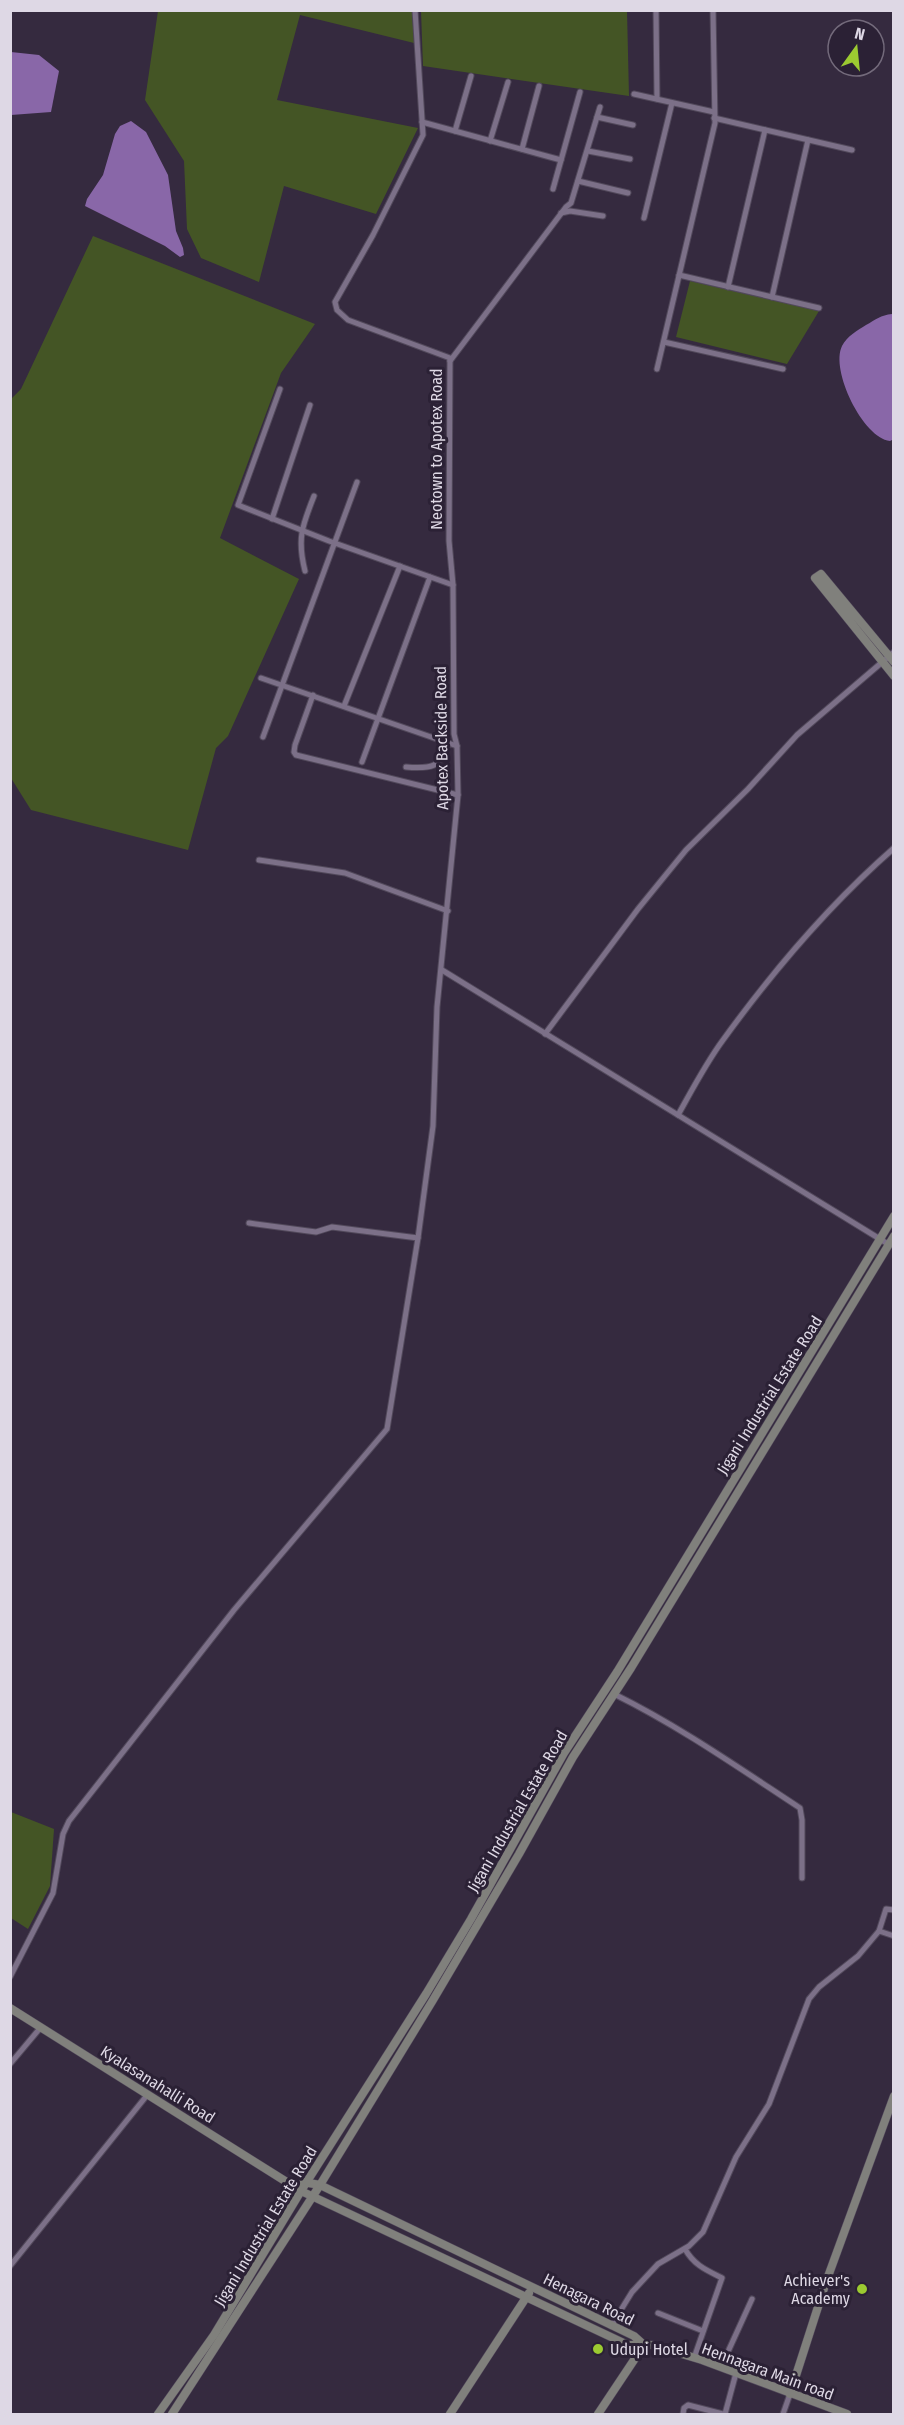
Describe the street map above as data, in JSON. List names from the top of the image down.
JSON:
{
  "streets": {
    "main road": [
      "Jigani Industrial Estate Road",
      "Kyalasanahalli Road",
      "Henagara Road",
      "Hennagara Main road"
    ],
    "street": ["Neotown to Apotex Road", "Apotex Backside Road"]
  },
  "crossings": [
    ["Neotown to Apotex Road", "Apotex Backside Road"],
    ["Jigani Industrial Estate Road", "Kyalasanahalli Road"],
    ["Jigani Industrial Estate Road", "Henagara Road"],
    ["Kyalasanahalli Road", "Henagara Road"],
    ["Henagara Road", "Hennagara Main road"]
  ],
  "places": ["Achiever's Academy", "Udupi Hotel"],
  "north": "top"
}
